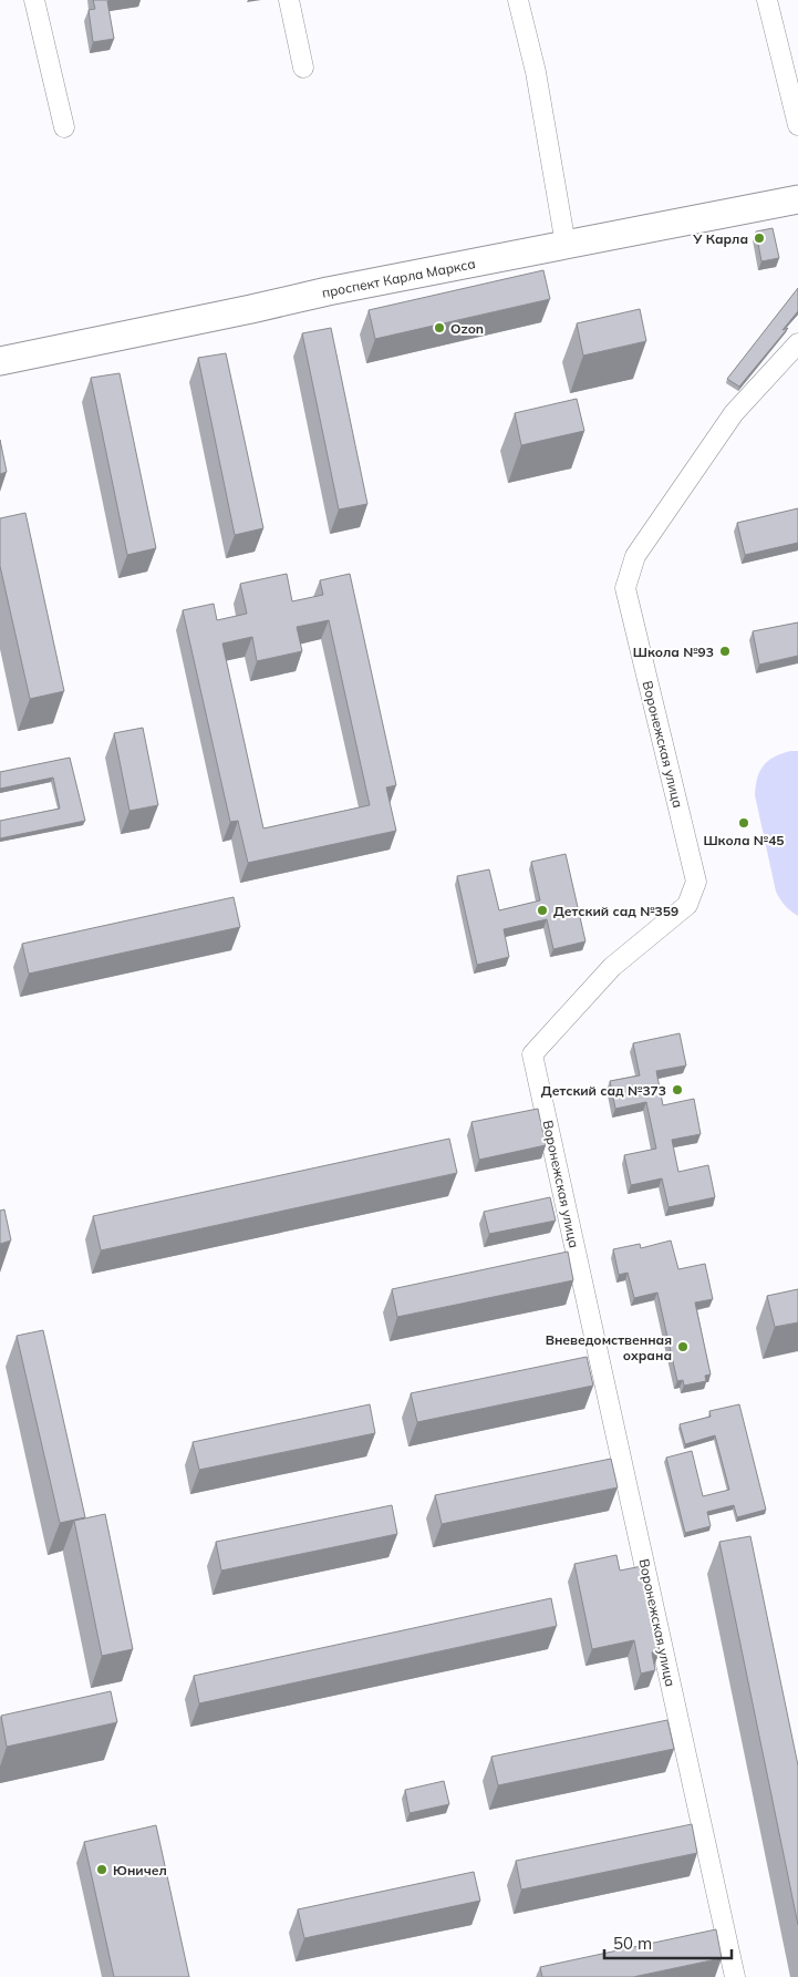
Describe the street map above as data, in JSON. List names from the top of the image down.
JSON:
{
  "streets": {
    "street": ["проспект Карла Маркса", "Воронежская улица"]
  },
  "places": [
    "У Карла",
    "Ozon",
    "Школа №93",
    "Школа №45",
    "Детский сад №359",
    "Детский сад №373",
    "Вневедомственная охрана",
    "Юничел"
  ],
  "scale_bar": "50 m"
}
